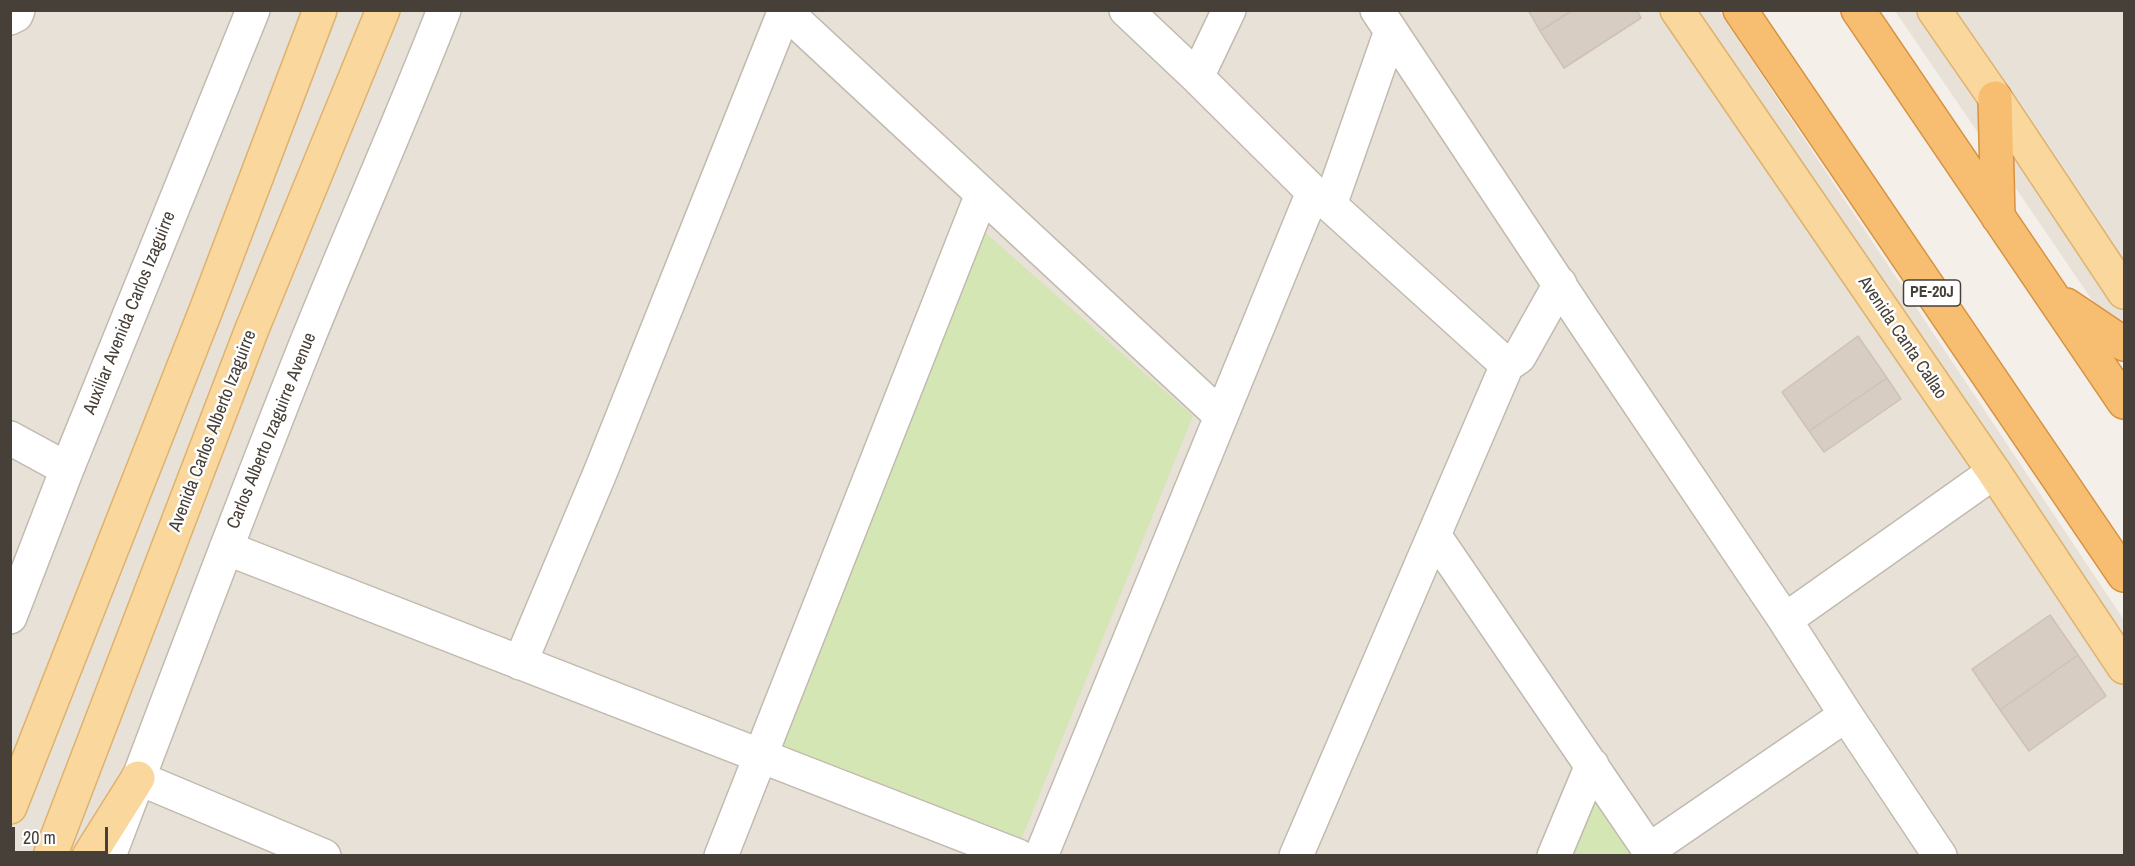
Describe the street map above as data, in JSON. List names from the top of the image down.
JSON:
{
  "streets": {
    "highway": ["PE-20J"],
    "main road": ["Avenida Canta Callao", "Avenida Carlos Alberto Izaguirre"],
    "street": ["Auxiliar Avenida Carlos Izaguirre", "Carlos Alberto Izaguirre Avenue"]
  },
  "scale_bar": "20 m"
}
